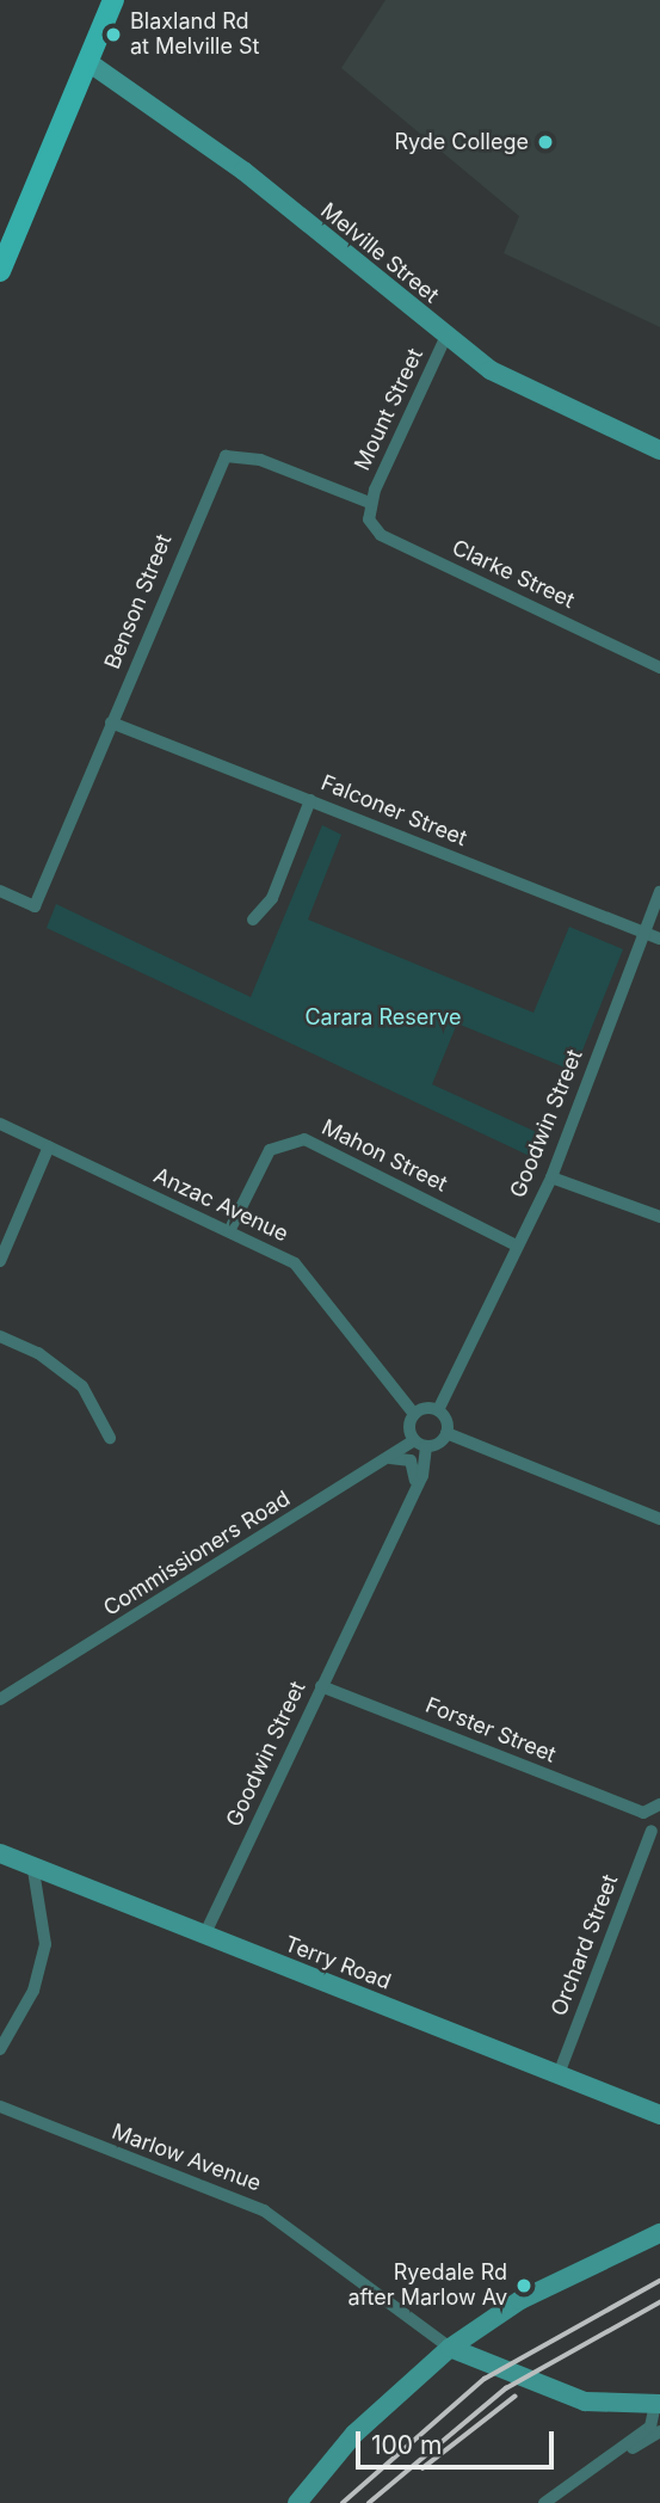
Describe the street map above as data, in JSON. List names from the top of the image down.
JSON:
{
  "streets": {
    "street": [
      "Melville Street",
      "Mount Street",
      "Clarke Street",
      "Benson Street",
      "Falconer Street",
      "Goodwin Street",
      "Mahon Street",
      "Anzac Avenue",
      "Commissioners Road",
      "Forster Street",
      "Orchard Street",
      "Terry Road",
      "Marlow Avenue"
    ]
  },
  "crossings": [
    ["Melville Street", "Mount Street"],
    ["Mount Street", "Clarke Street"],
    ["Mount Street", "Benson Street"],
    ["Clarke Street", "Benson Street"],
    ["Benson Street", "Falconer Street"],
    ["Falconer Street", "Goodwin Street"],
    ["Goodwin Street", "Mahon Street"],
    ["Goodwin Street", "Anzac Avenue"],
    ["Goodwin Street", "Commissioners Road"],
    ["Goodwin Street", "Forster Street"],
    ["Goodwin Street", "Terry Road"],
    ["Mahon Street", "Anzac Avenue"],
    ["Orchard Street", "Terry Road"]
  ],
  "parks": ["Carara Reserve"],
  "places": ["Blaxland Rd at Melville St", "Ryde College", "Ryedale Rd after Marlow Av"],
  "scale_bar": "100 m"
}
